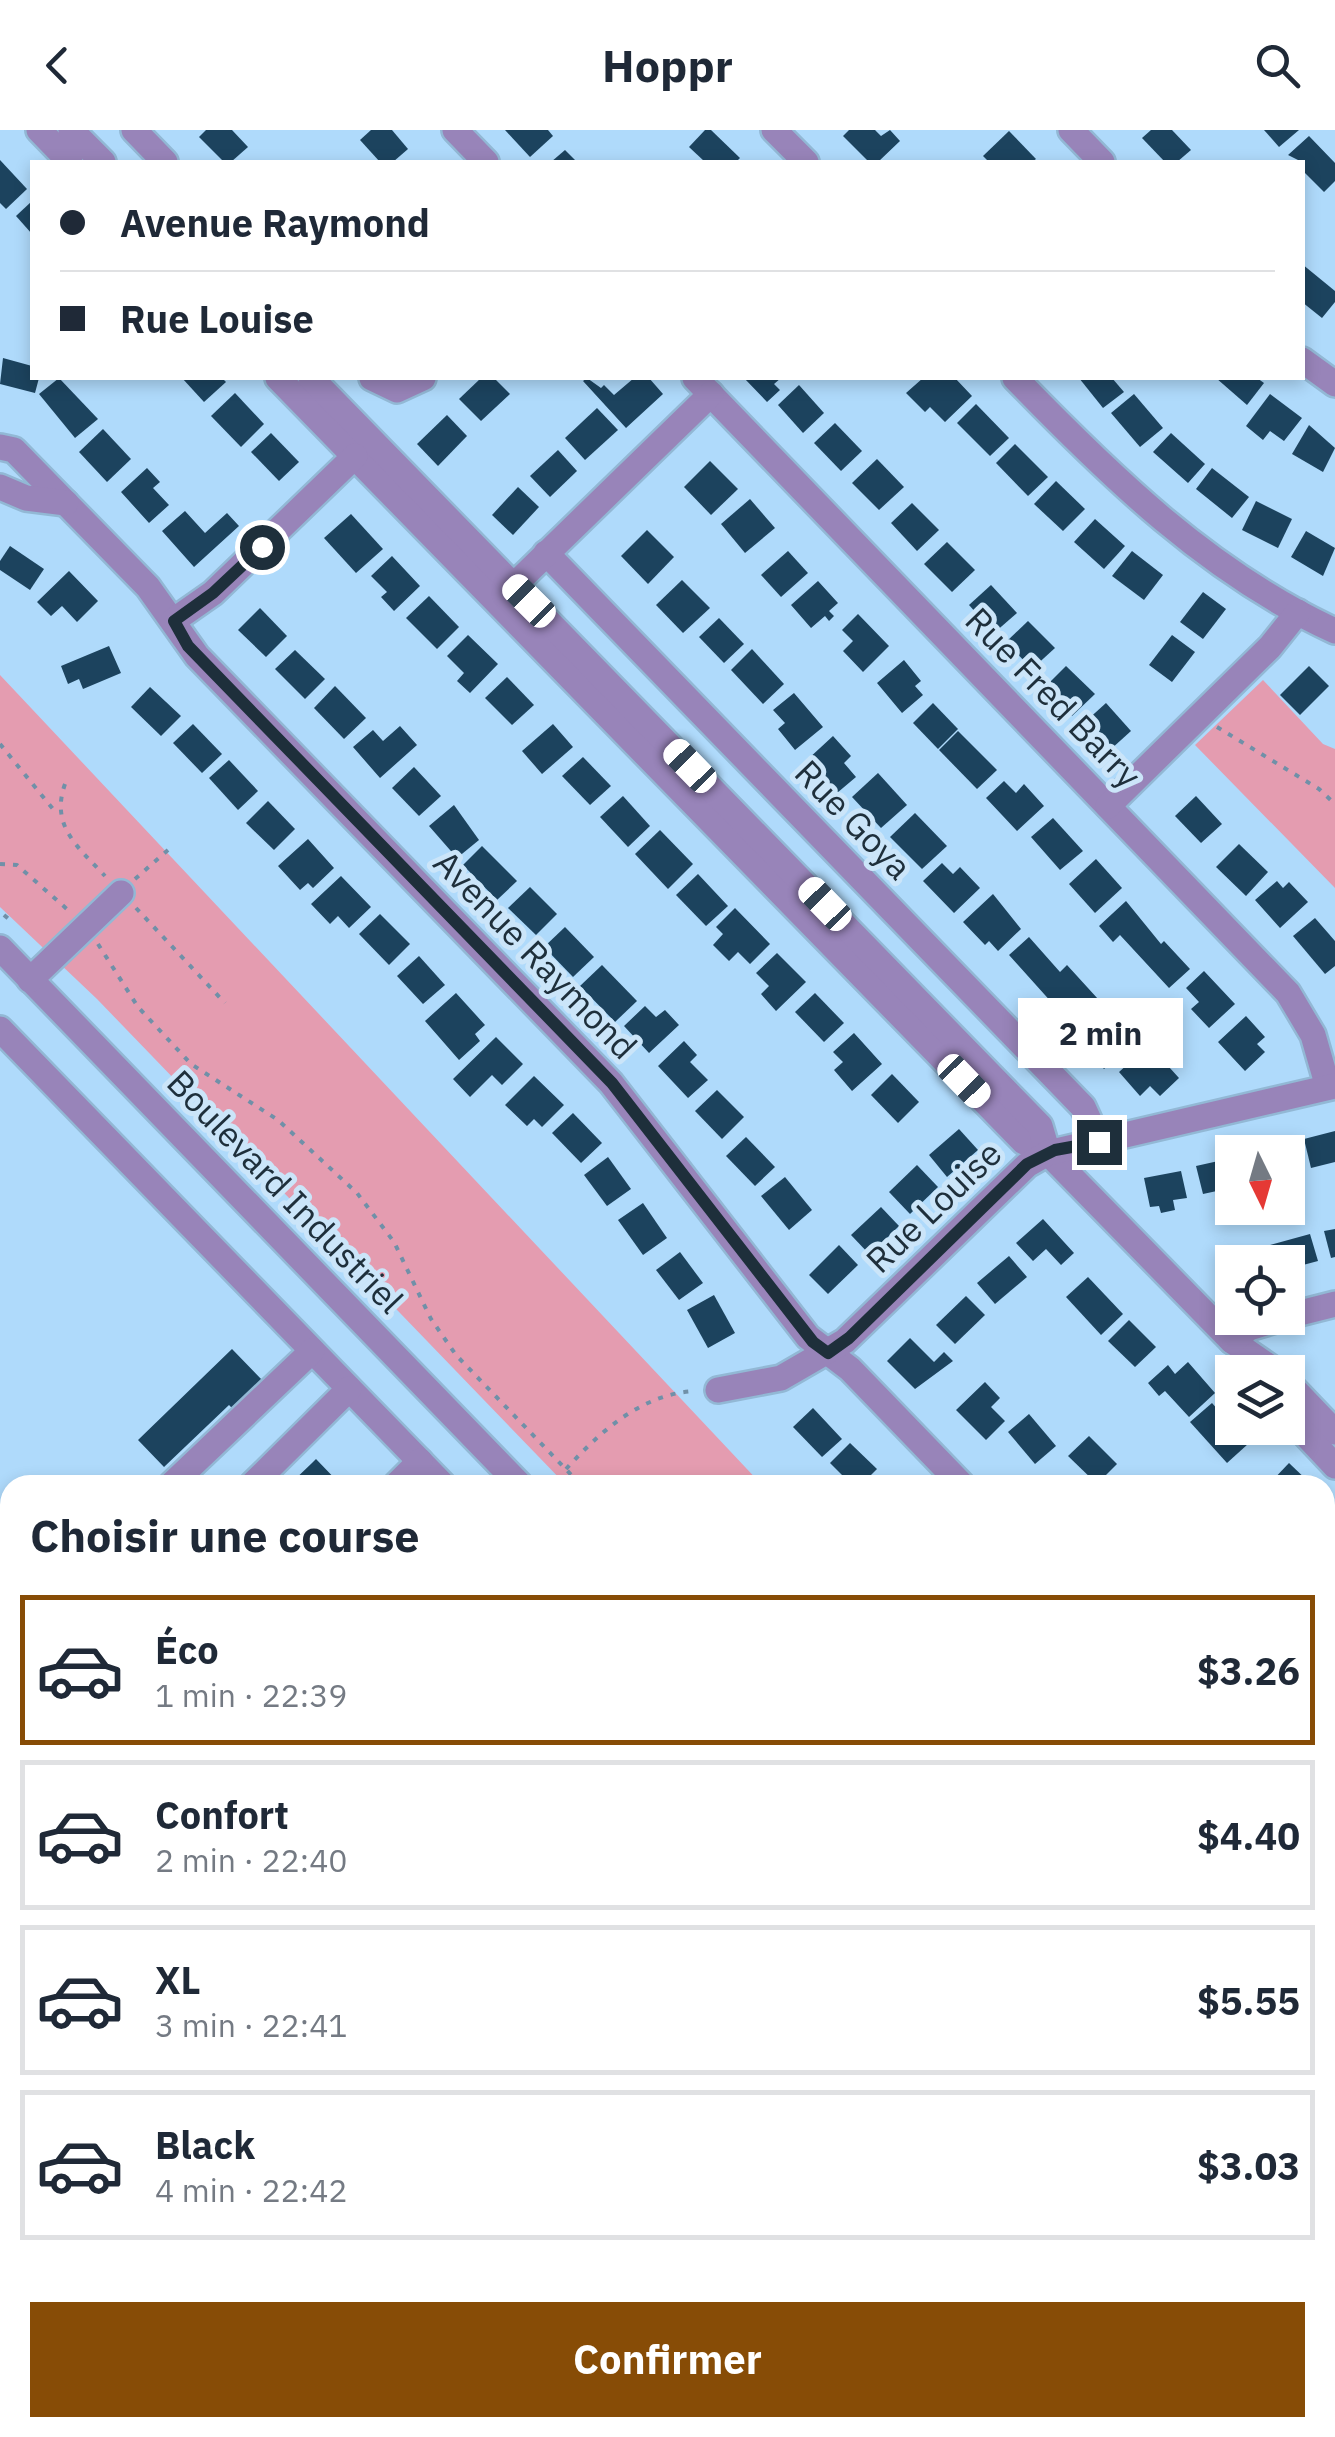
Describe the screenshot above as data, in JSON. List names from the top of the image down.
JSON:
{
  "streets": {
    "street": [
      "Rue Fred Barry",
      "Rue Goya",
      "Avenue Raymond",
      "Boulevard Industriel",
      "Rue Louise"
    ]
  },
  "crossings": [
    ["Rue Fred Barry", "Rue Louise"],
    ["Rue Goya", "Rue Louise"],
    ["Avenue Raymond", "Rue Louise"]
  ],
  "north": "bottom",
  "page": {
    "header": "Hoppr",
    "banner": ["Avenue Raymond", "Rue Louise"],
    "bubble": "2 min",
    "heading": "Choisir une course",
    "list": [
      {
        "name": "Éco",
        "note": "1 min · 22:39",
        "value": "$3.26"
      },
      {
        "name": "Confort",
        "note": "2 min · 22:40",
        "value": "$4.40"
      },
      {
        "name": "XL",
        "note": "3 min · 22:41",
        "value": "$5.55"
      },
      {
        "name": "Black",
        "note": "4 min · 22:42",
        "value": "$3.03"
      }
    ],
    "buttons": "Confirmer"
  }
}
